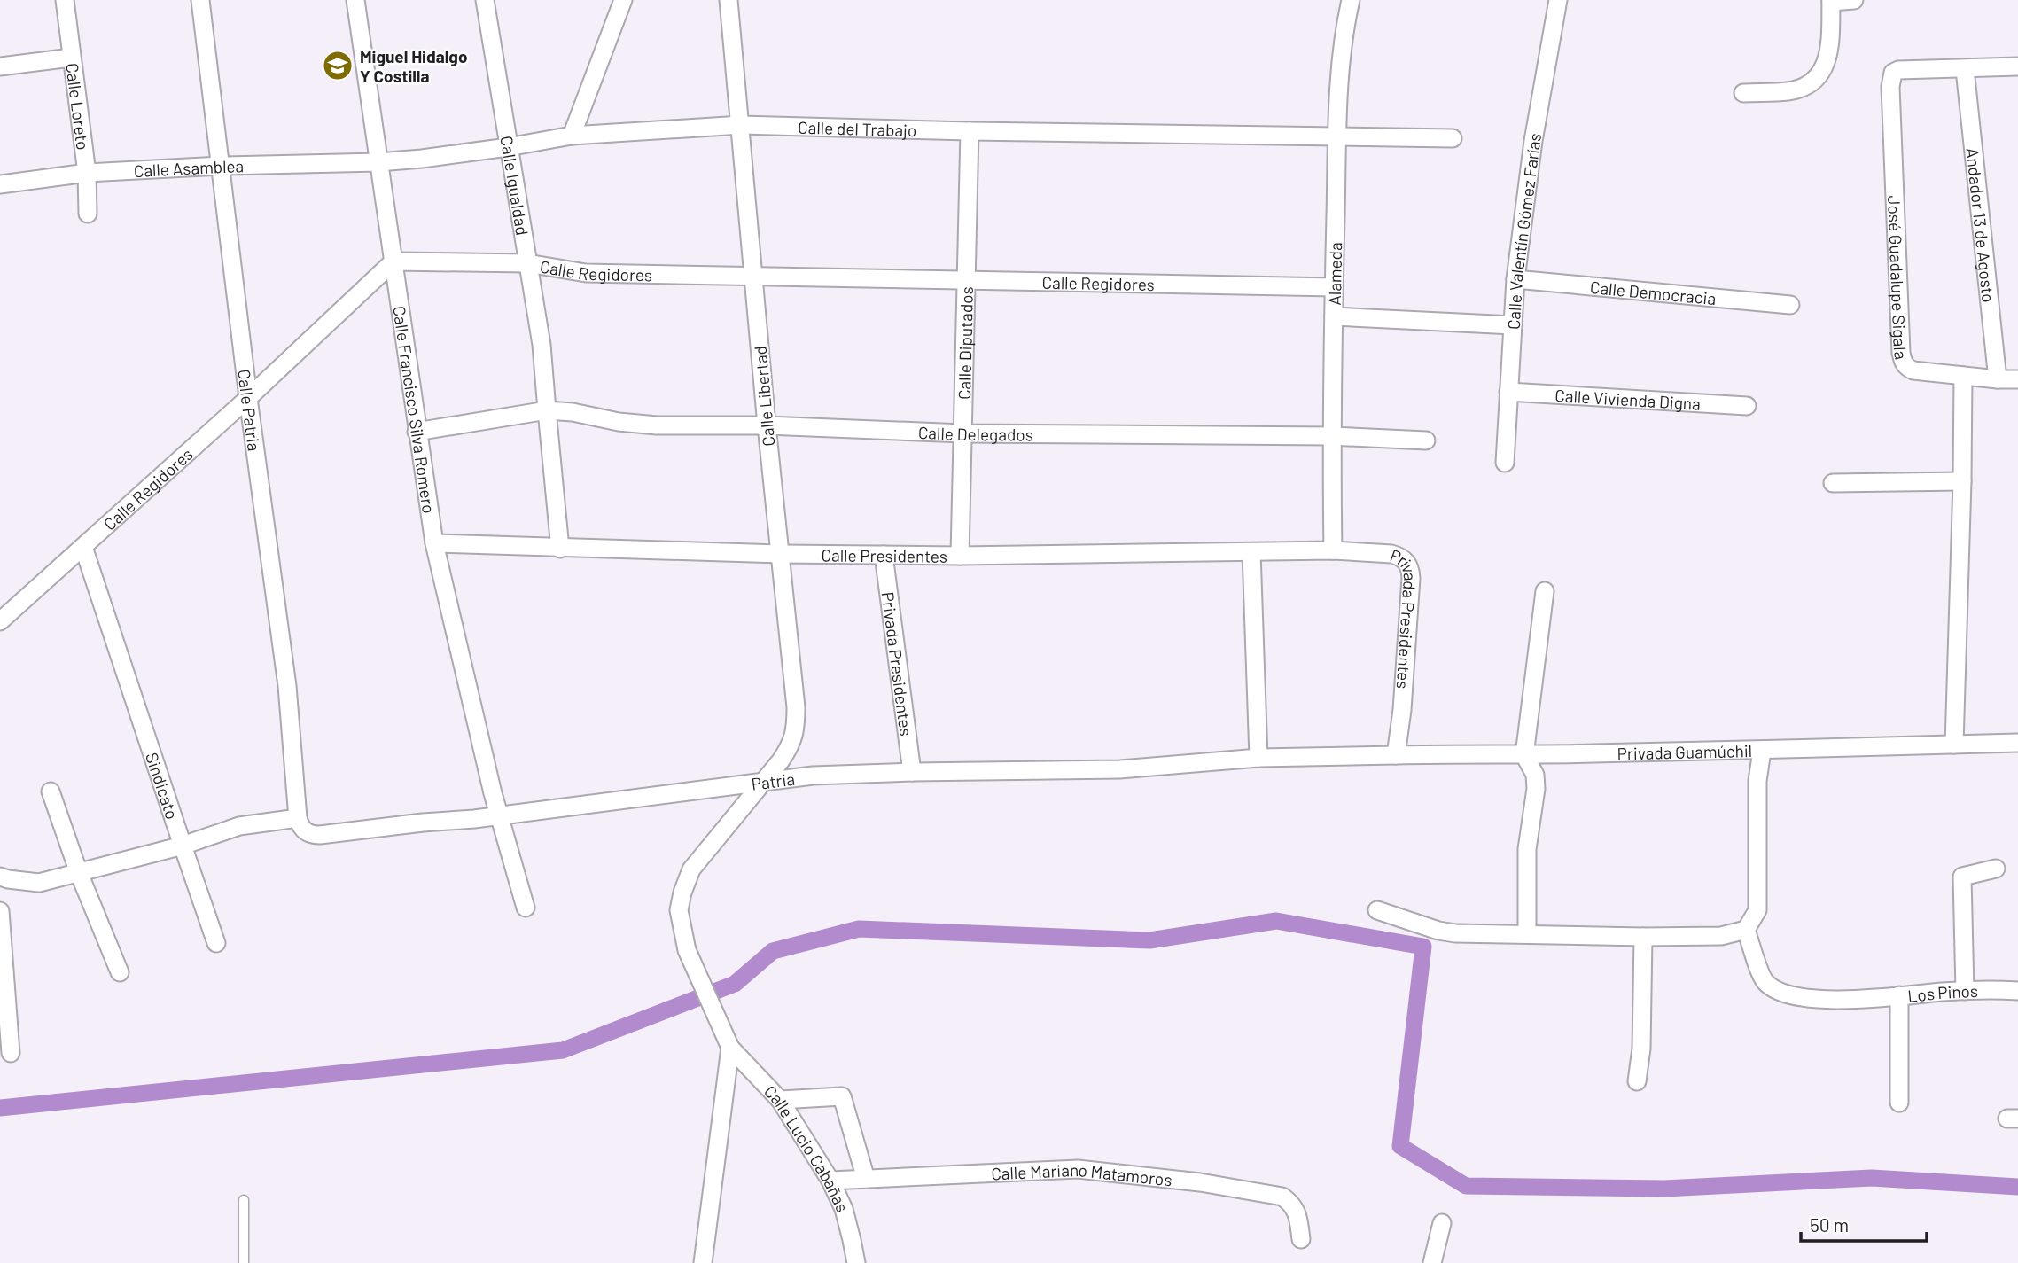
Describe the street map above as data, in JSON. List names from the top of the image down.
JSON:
{
  "streets": {
    "street": [
      "Calle Loreto",
      "Calle del Trabajo",
      "Calle Asamblea",
      "Calle Igualdad",
      "Andador 13 de Agosto",
      "Calle Valentín Gómez Farías",
      "Calle Regidores",
      "Alameda",
      "José Guadalupe Sigala",
      "Calle Democracia",
      "Calle Diputados",
      "Calle Libertad",
      "Calle Vivienda Digna",
      "Calle Patria",
      "Calle Francisco Silva Romero",
      "Calle Delegados",
      "Calle Presidentes",
      "Privada Presidentes",
      "Privada Guamúchil",
      "Patria",
      "Sindicato",
      "Los Pinos",
      "Calle Lucio Cabañas",
      "Calle Mariano Matamoros"
    ]
  },
  "crossings": [
    ["Calle Loreto", "Calle Asamblea"],
    ["Calle del Trabajo", "Calle Asamblea"],
    ["Calle del Trabajo", "Calle Igualdad"],
    ["Calle del Trabajo", "Alameda"],
    ["Calle del Trabajo", "Calle Diputados"],
    ["Calle del Trabajo", "Calle Libertad"],
    ["Calle del Trabajo", "Calle Francisco Silva Romero"],
    ["Calle Asamblea", "Calle Patria"],
    ["Calle Asamblea", "Calle Francisco Silva Romero"],
    ["Calle Igualdad", "Calle Regidores"],
    ["Calle Igualdad", "Calle Delegados"],
    ["Calle Igualdad", "Calle Presidentes"],
    ["Andador 13 de Agosto", "José Guadalupe Sigala"],
    ["Calle Valentín Gómez Farías", "Calle Democracia"],
    ["Calle Valentín Gómez Farías", "Calle Vivienda Digna"],
    ["Calle Regidores", "Alameda"],
    ["Calle Regidores", "Calle Diputados"],
    ["Calle Regidores", "Calle Libertad"],
    ["Calle Regidores", "Calle Patria"],
    ["Calle Regidores", "Calle Francisco Silva Romero"],
    ["Calle Regidores", "Sindicato"],
    ["Alameda", "Calle Delegados"],
    ["Alameda", "Calle Presidentes"],
    ["Alameda", "Privada Presidentes"],
    ["Calle Diputados", "Calle Delegados"],
    ["Calle Diputados", "Calle Presidentes"],
    ["Calle Libertad", "Calle Delegados"],
    ["Calle Libertad", "Calle Presidentes"],
    ["Calle Libertad", "Patria"],
    ["Calle Libertad", "Calle Lucio Cabañas"],
    ["Calle Patria", "Patria"],
    ["Calle Francisco Silva Romero", "Calle Presidentes"],
    ["Calle Francisco Silva Romero", "Patria"],
    ["Calle Presidentes", "Privada Presidentes"],
    ["Privada Presidentes", "Privada Guamúchil"],
    ["Privada Presidentes", "Patria"],
    ["Privada Guamúchil", "Patria"],
    ["Calle Lucio Cabañas", "Calle Mariano Matamoros"]
  ],
  "places": {
    "school or university": ["Miguel Hidalgo Y Costilla"]
  },
  "scale_bar": "50 m"
}
